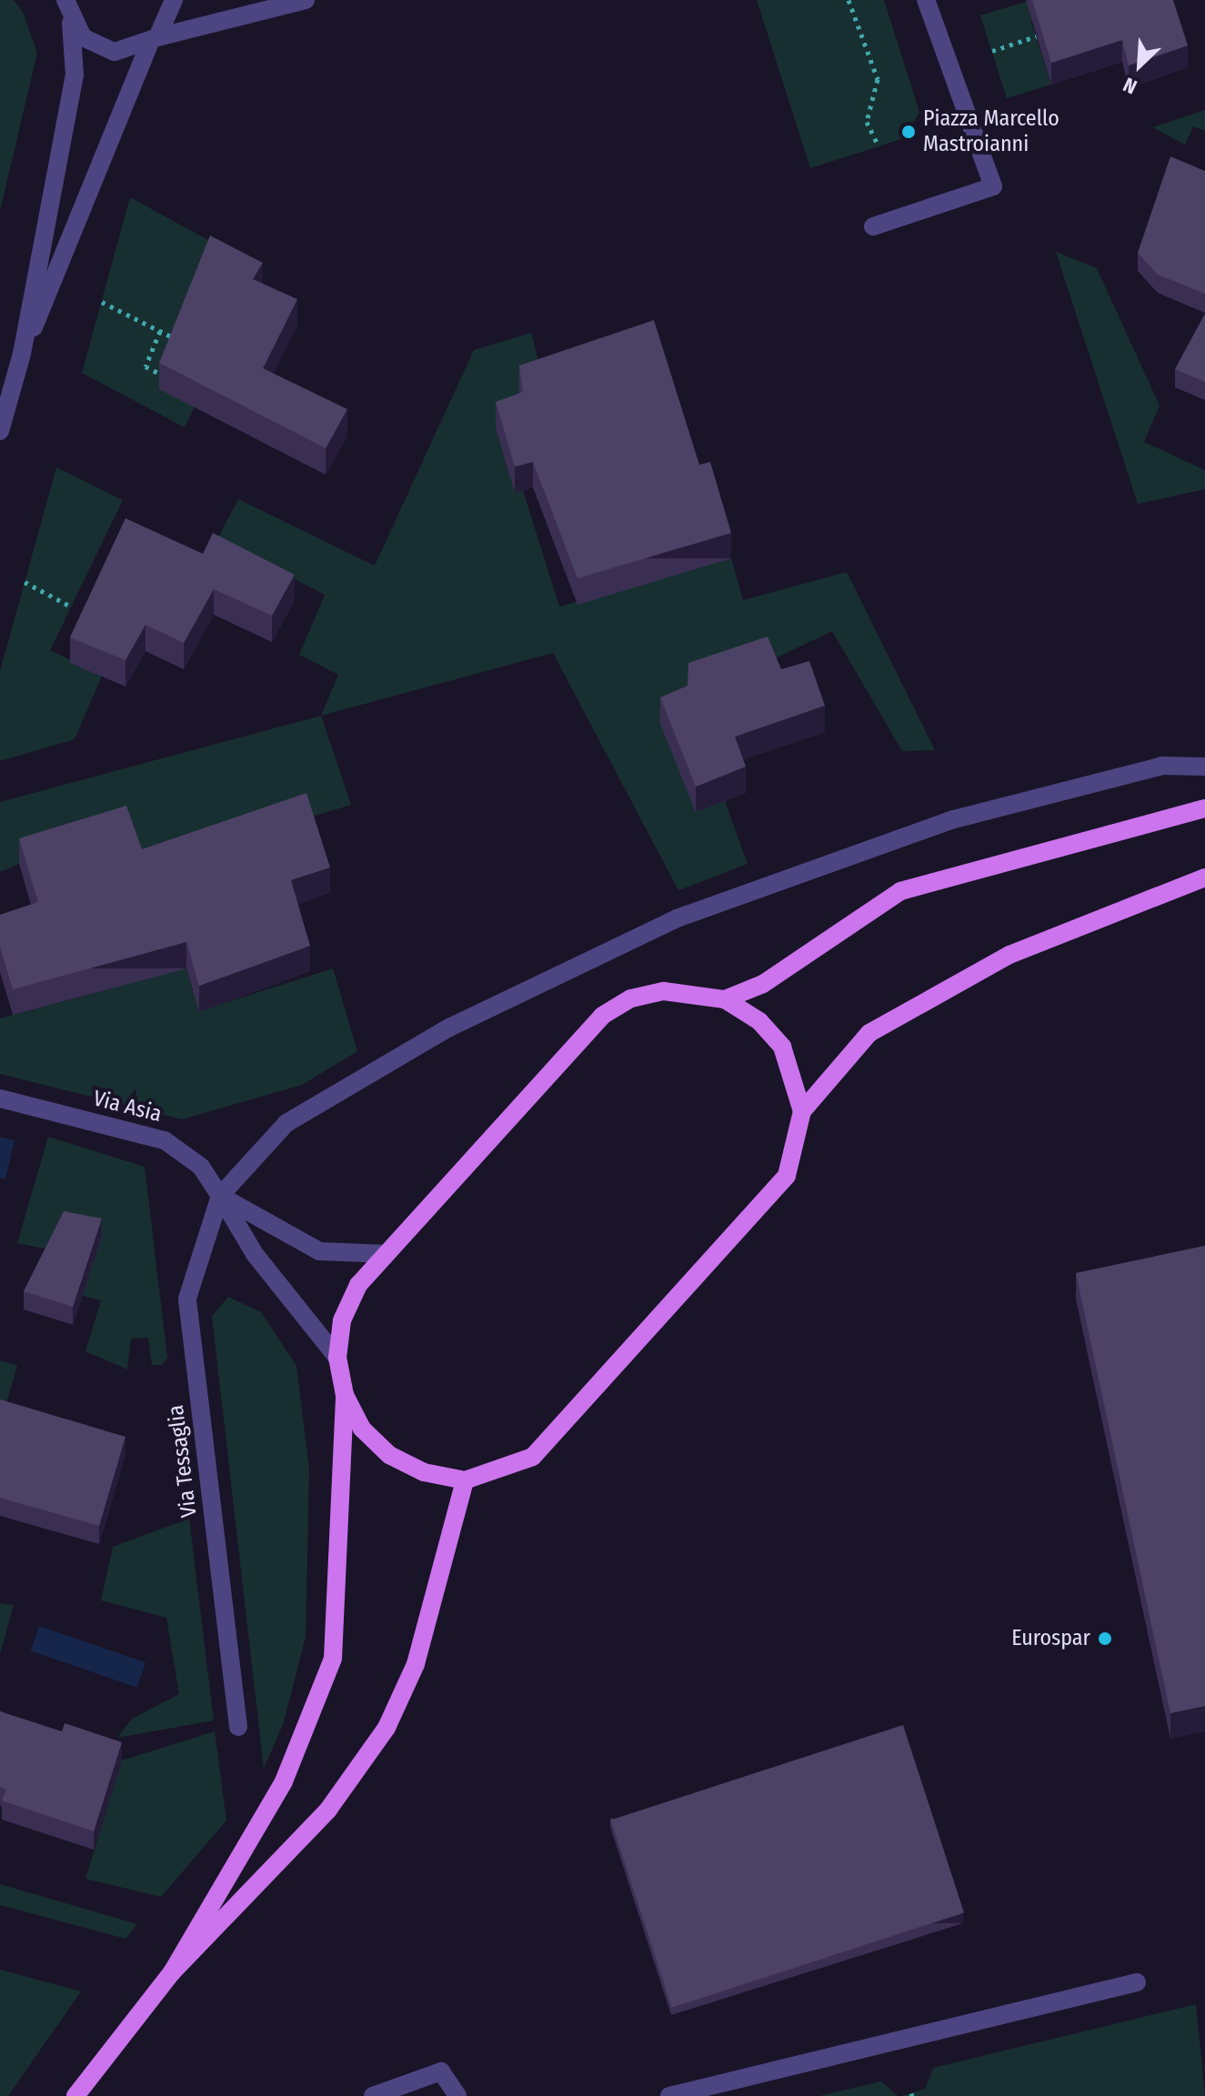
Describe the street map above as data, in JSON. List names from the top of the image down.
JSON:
{
  "streets": {
    "street": ["Via Asia", "Via Tessaglia"]
  },
  "crossings": [
    ["Via Asia", "Via Tessaglia"]
  ],
  "places": ["Piazza Marcello Mastroianni", "Eurospar"],
  "north": "bottom left"
}
